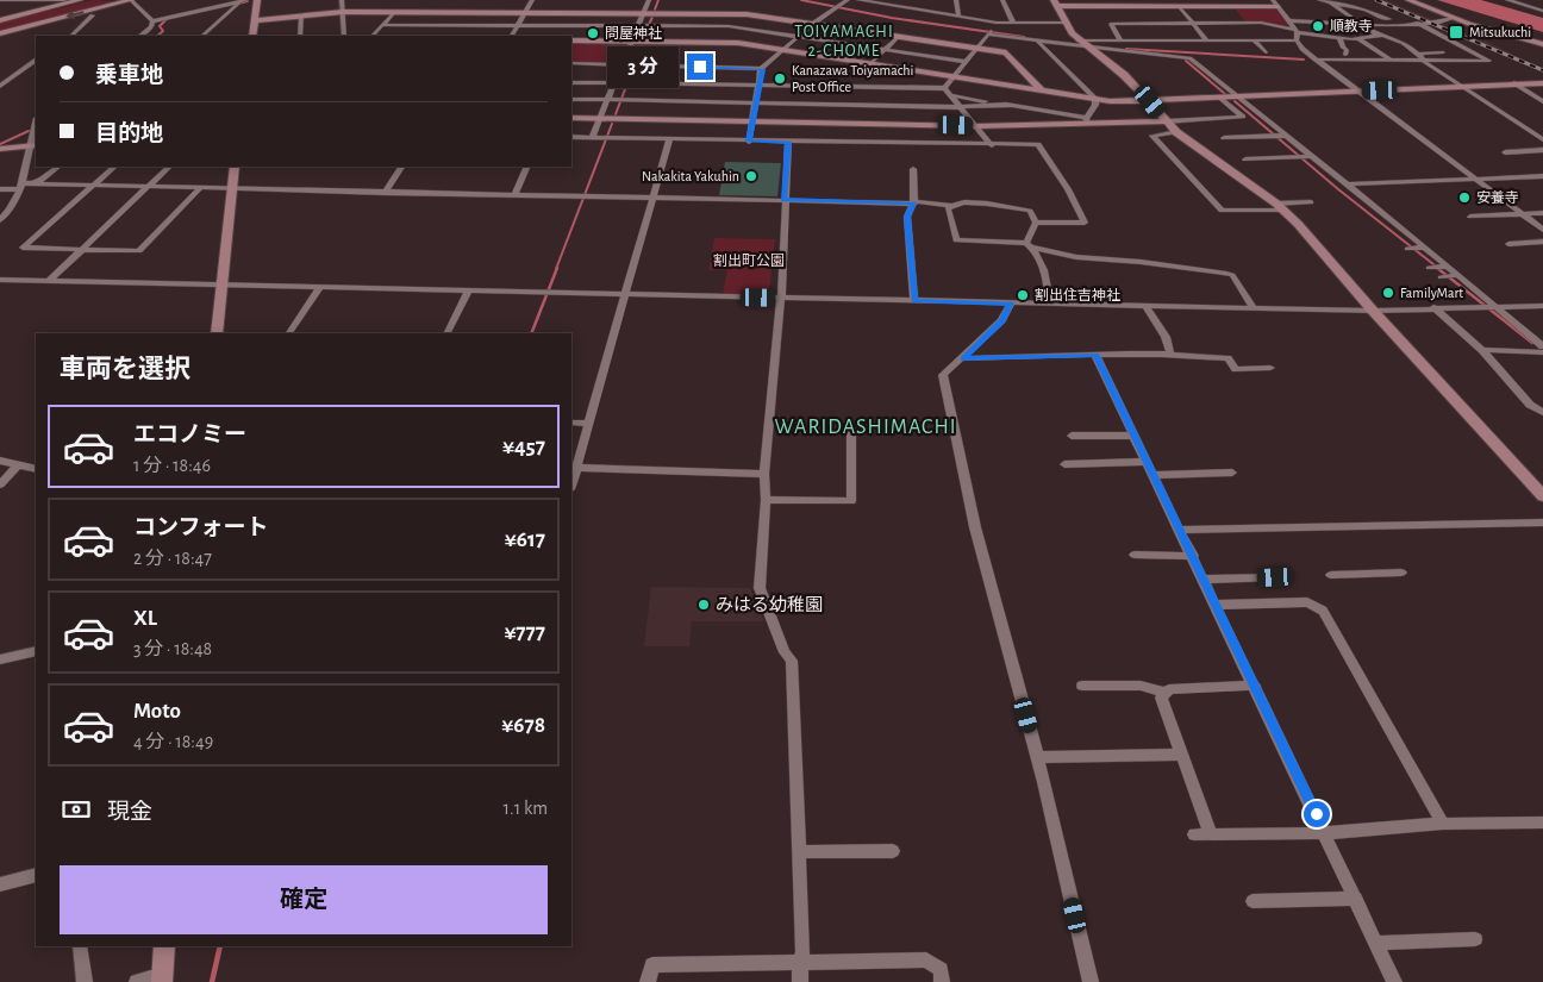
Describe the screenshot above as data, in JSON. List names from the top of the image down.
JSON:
{
  "districts": ["TOIYAMACHI 2-CHOME", "WARIDASHIMACHI"],
  "parks": ["割出町公園"],
  "places": {
    "other": [
      "順教寺",
      "問屋神社",
      "Kanazawa Toiyamachi Post Office",
      "Nakakita Yakuhin",
      "安養寺",
      "FamilyMart",
      "割出住吉神社",
      "みはる幼稚園"
    ],
    "transit": ["Mitsukuchi"]
  },
  "page": {
    "banner": ["乗車地", "目的地"],
    "bubble": "3 分",
    "heading": "車両を選択",
    "list": [
      {
        "name": "エコノミー",
        "note": "1 分 · 18:46",
        "value": "¥457"
      },
      {
        "name": "コンフォート",
        "note": "2 分 · 18:47",
        "value": "¥617"
      },
      {
        "name": "XL",
        "note": "3 分 · 18:48",
        "value": "¥777"
      },
      {
        "name": "Moto",
        "note": "4 分 · 18:49",
        "value": "¥678"
      }
    ],
    "pay": ["現金", "1.1 km"],
    "buttons": "確定"
  }
}
